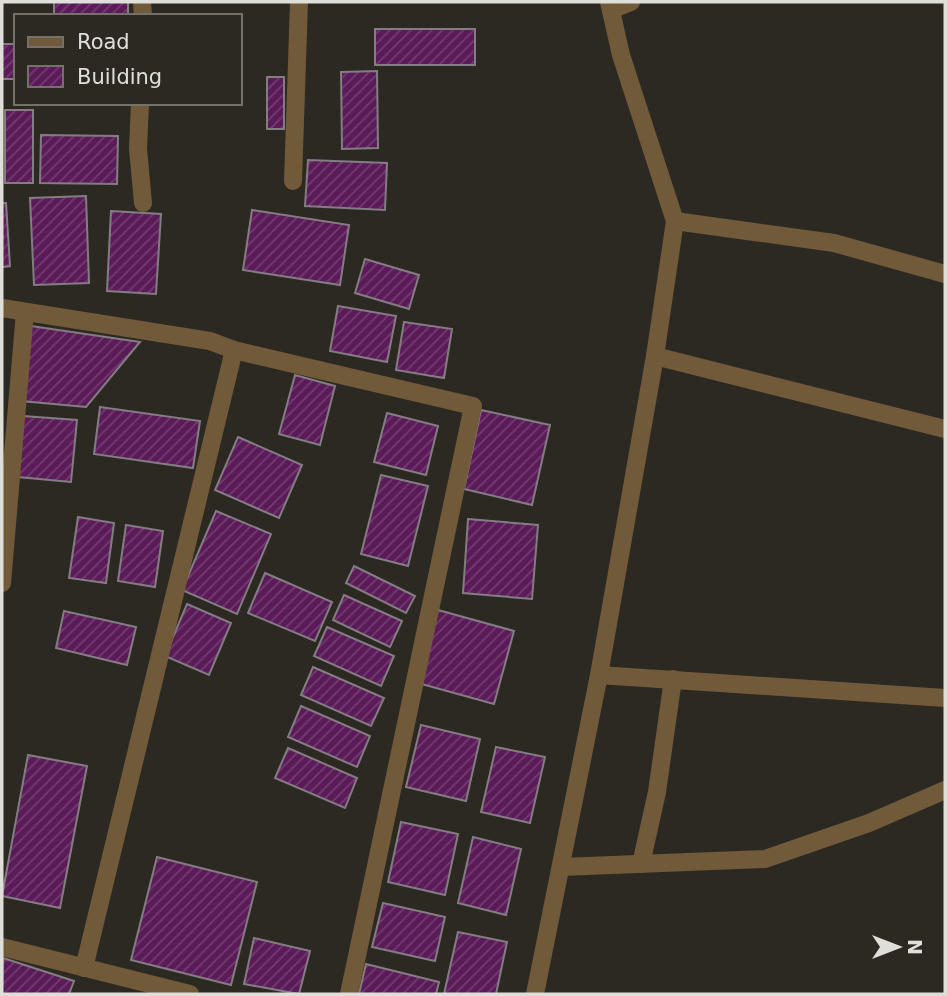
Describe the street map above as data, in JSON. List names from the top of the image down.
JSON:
{
  "legend": ["Road", "Building"],
  "north": "right"
}
